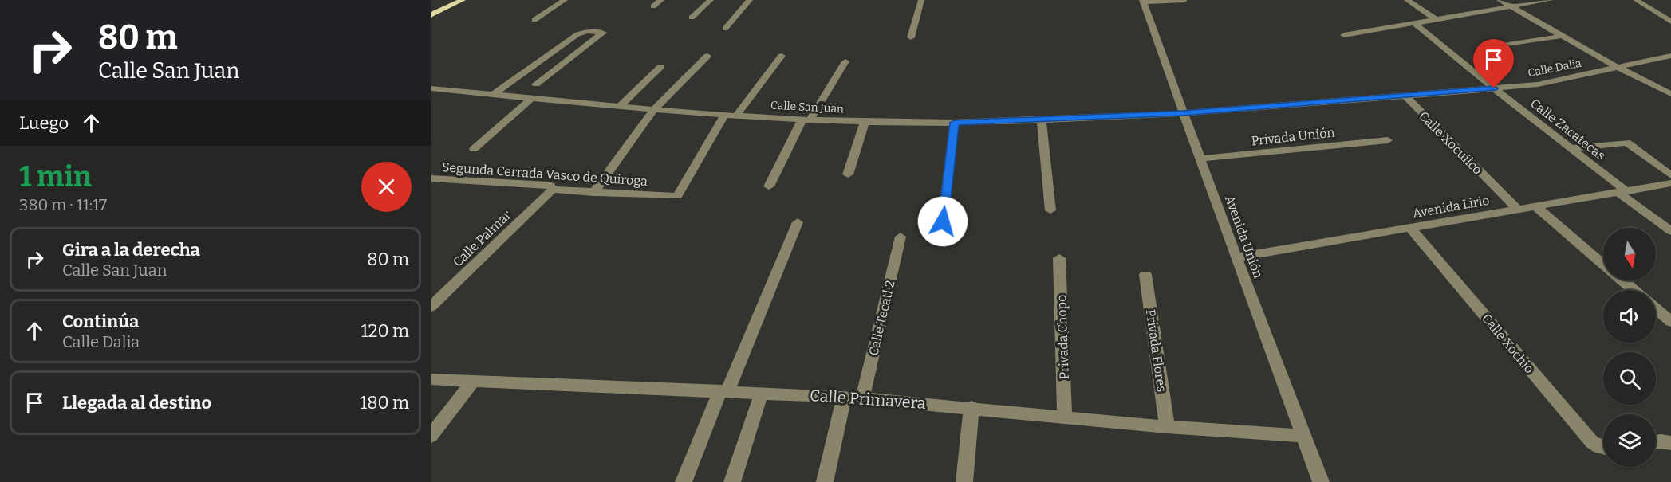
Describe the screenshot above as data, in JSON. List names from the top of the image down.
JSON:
{
  "streets": {
    "street": [
      "Calle Dalia",
      "Calle San Juan",
      "Calle Zacatecas",
      "Privada Unión",
      "Calle Xocuilco",
      "Segunda Cerrada Vasco de Quiroga",
      "Avenida Lirio",
      "Avenida Unión",
      "Calle Palmar",
      "Calle Tecatl 2",
      "Privada Chopo",
      "Calle Xochio",
      "Privada Flores",
      "Calle Primavera"
    ]
  },
  "crossings": [
    ["Calle Dalia", "Calle San Juan"],
    ["Calle Dalia", "Calle Zacatecas"],
    ["Calle Dalia", "Calle Xocuilco"],
    ["Calle Dalia", "Avenida Unión"],
    ["Calle San Juan", "Segunda Cerrada Vasco de Quiroga"],
    ["Calle San Juan", "Avenida Unión"],
    ["Calle Zacatecas", "Avenida Lirio"],
    ["Privada Unión", "Avenida Unión"],
    ["Calle Xocuilco", "Avenida Lirio"],
    ["Segunda Cerrada Vasco de Quiroga", "Calle Palmar"],
    ["Avenida Lirio", "Avenida Unión"],
    ["Avenida Lirio", "Calle Xochio"],
    ["Avenida Unión", "Calle Primavera"],
    ["Calle Tecatl 2", "Calle Primavera"],
    ["Privada Chopo", "Calle Primavera"],
    ["Privada Flores", "Calle Primavera"]
  ],
  "north": "bottom",
  "page": {
    "turn": ["80 m", "Calle San Juan"],
    "then": "Luego",
    "heading": ["1 min", "380 m · 11:17"],
    "list": [
      {
        "name": "Gira a la derecha",
        "note": "Calle San Juan",
        "value": "80 m"
      },
      {
        "name": "Continúa",
        "note": "Calle Dalia",
        "value": "120 m"
      },
      {
        "name": "Llegada al destino",
        "value": "180 m"
      }
    ]
  }
}
